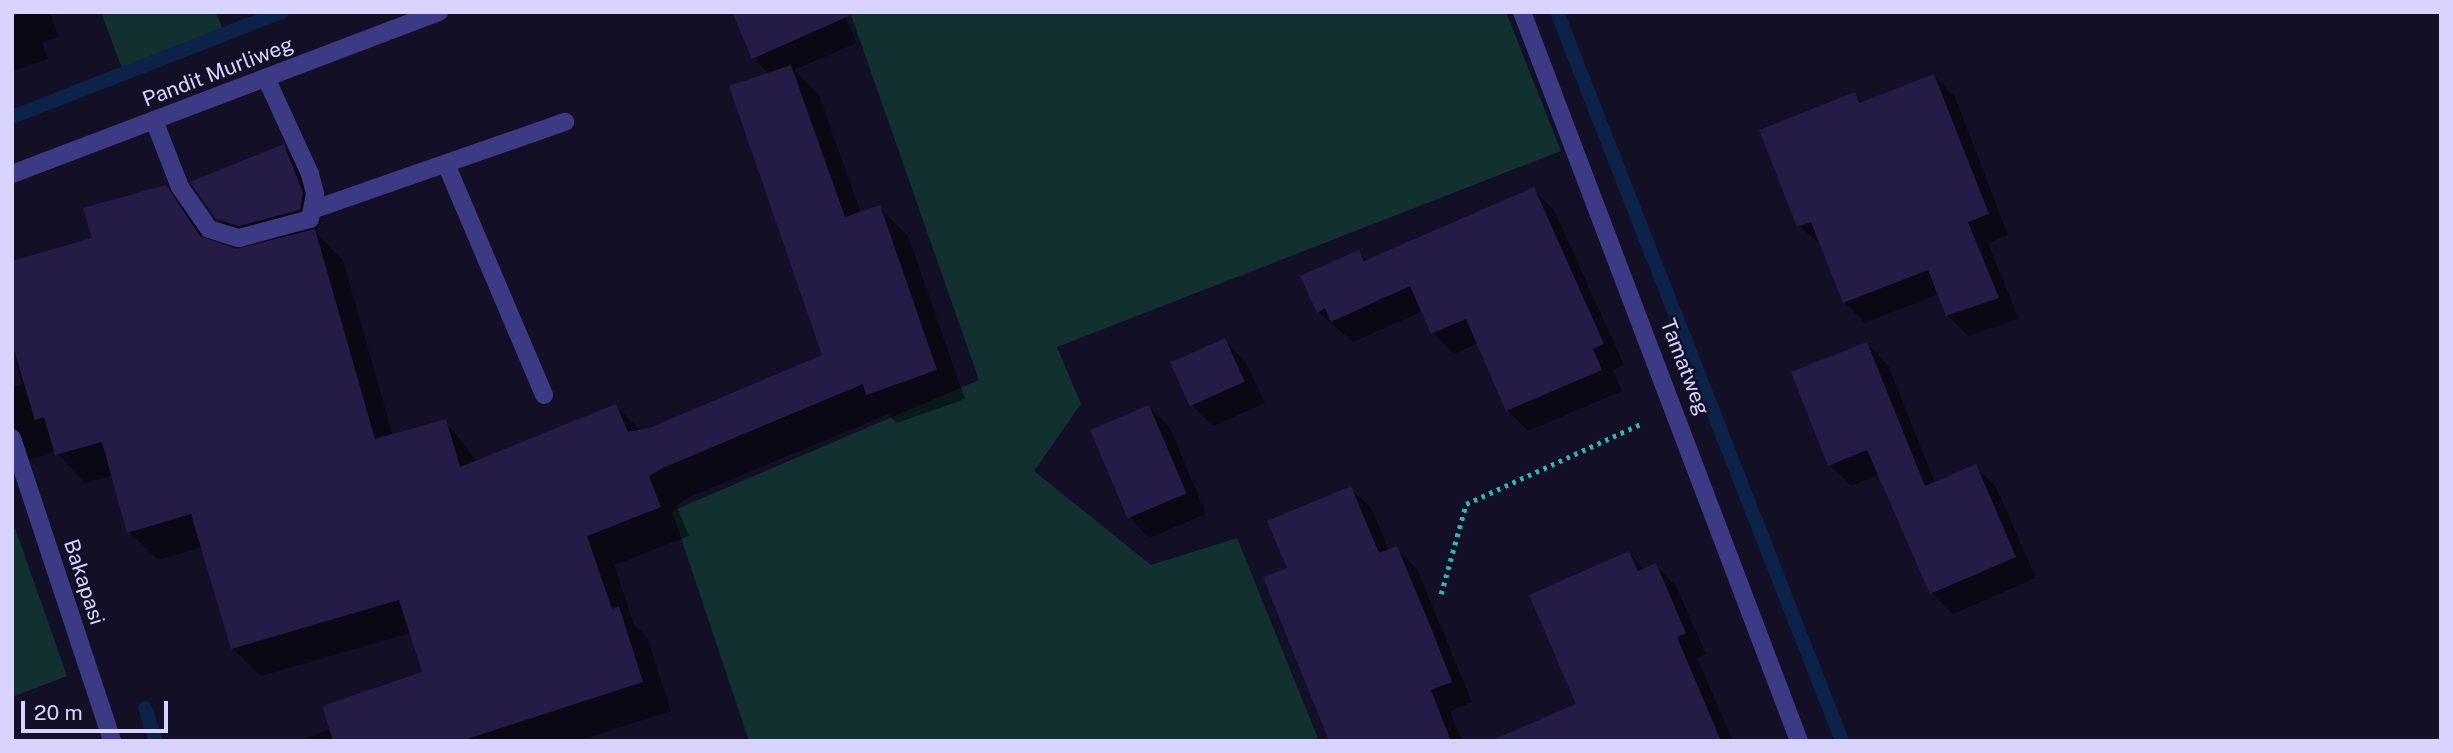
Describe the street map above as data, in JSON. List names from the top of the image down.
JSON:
{
  "streets": {
    "street": ["Pandit Murliweg", "Tamatweg", "Bakapasi"]
  },
  "scale_bar": "20 m"
}
